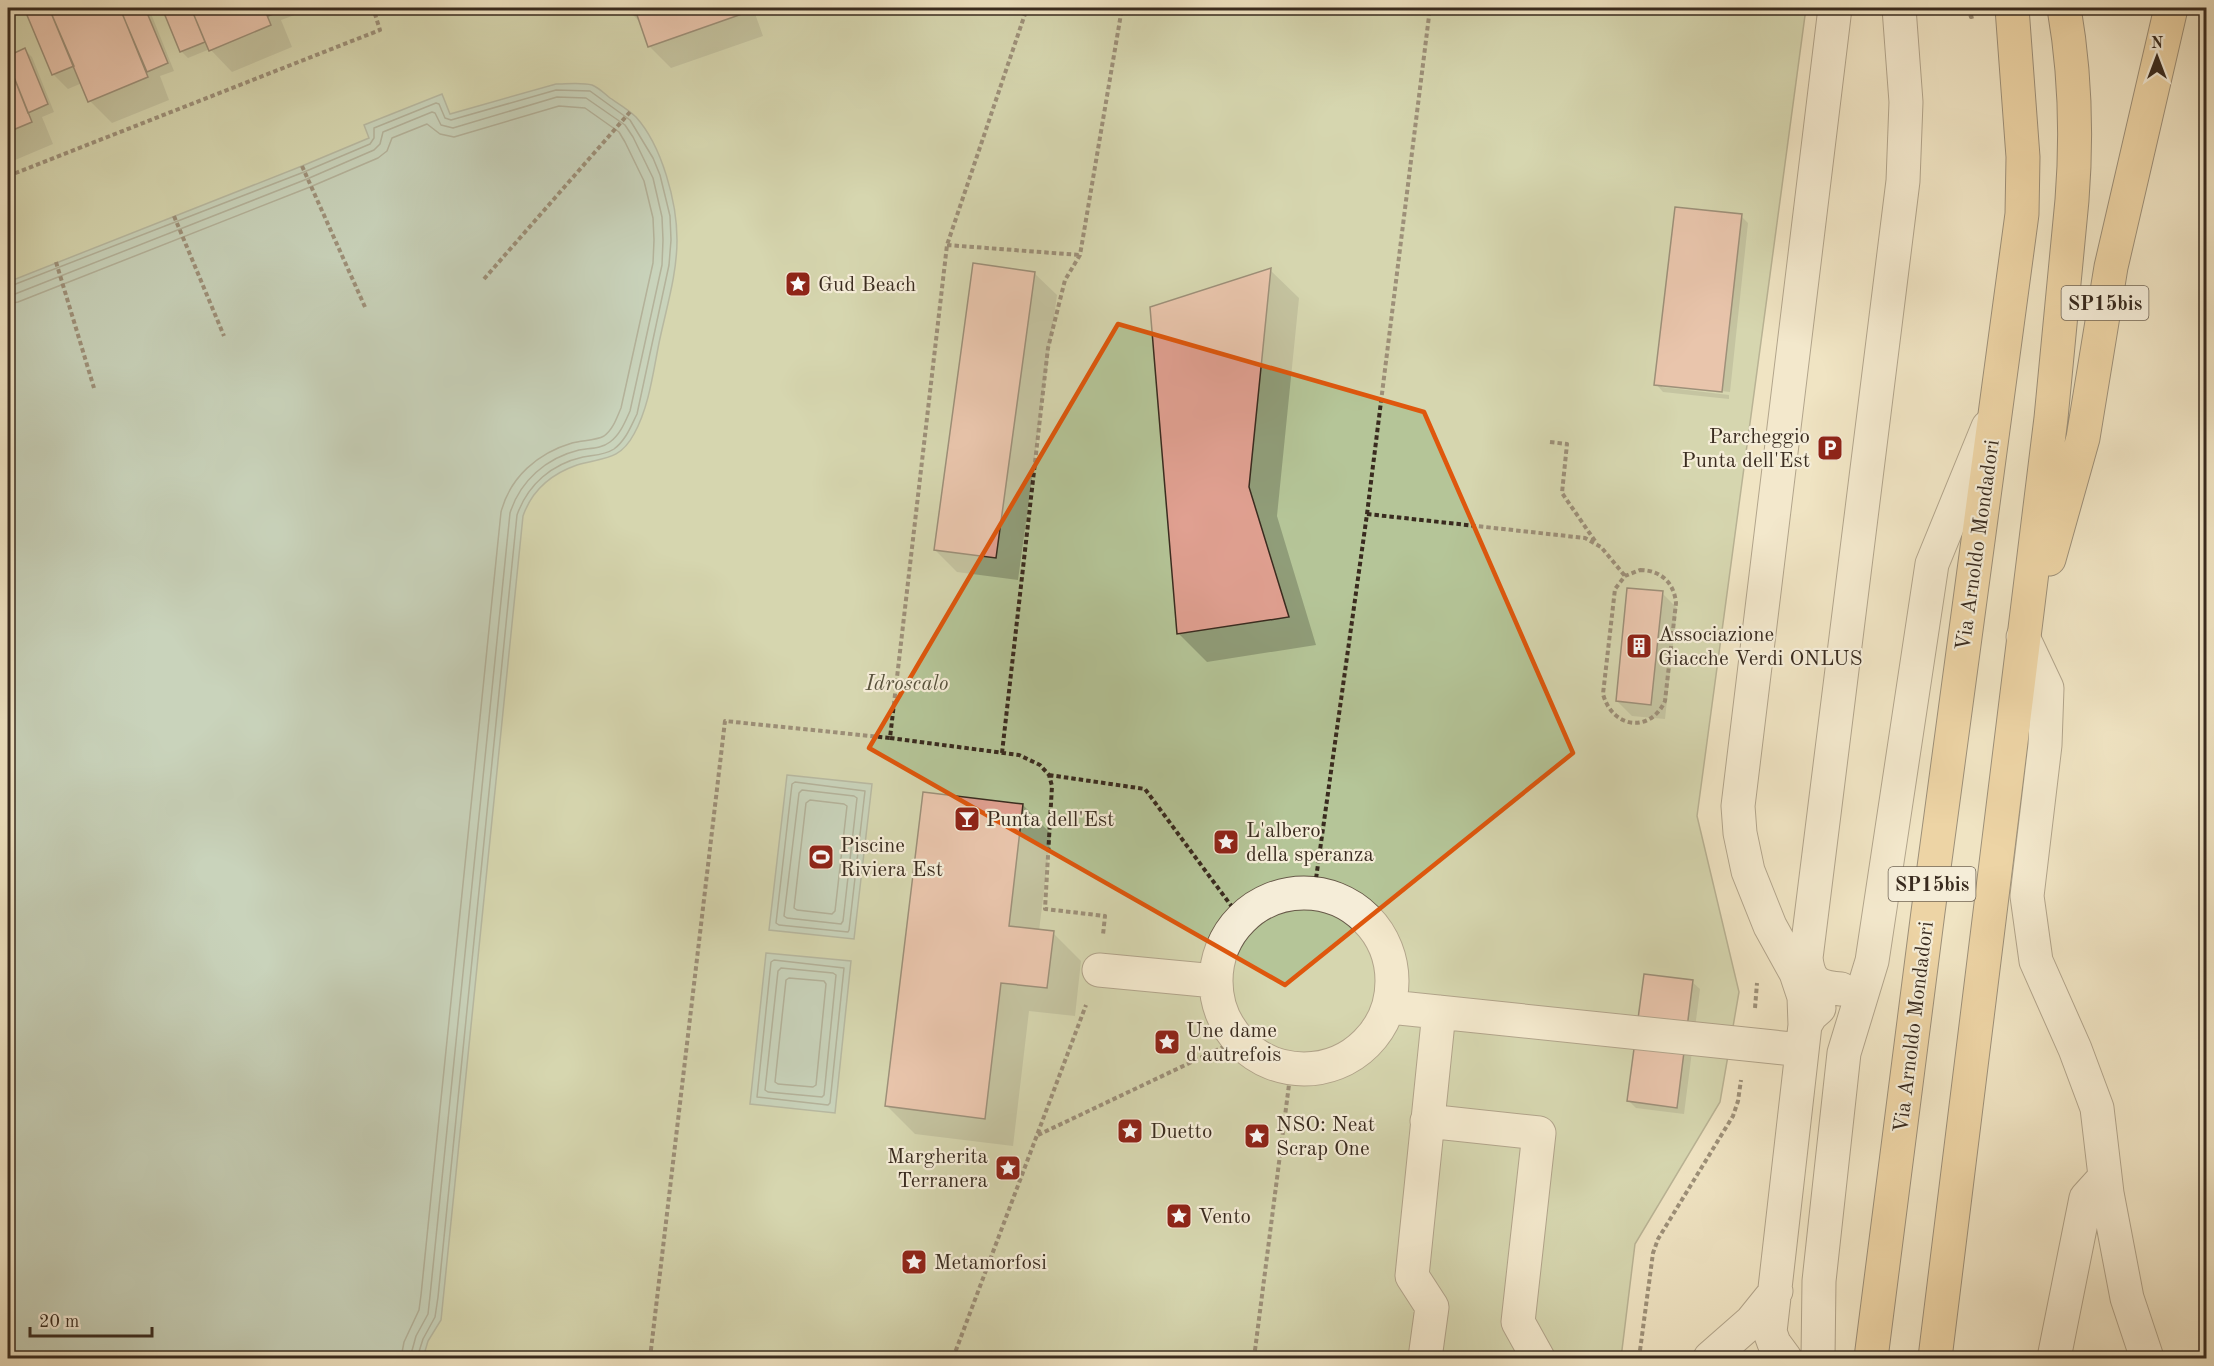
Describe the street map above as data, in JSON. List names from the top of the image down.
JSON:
{
  "streets": {
    "highway": ["SP15bis", "Via Arnoldo Mondadori"]
  },
  "crossings": [
    ["SP15bis", "Via Arnoldo Mondadori"]
  ],
  "parks": ["Idroscalo"],
  "places": {
    "place": [
      "Gud Beach",
      "L'albero della speranza",
      "Une dame d'autrefois",
      "Duetto",
      "NSO: Neat Scrap One",
      "Margherita Terranera",
      "Vento",
      "Metamorfosi"
    ],
    "parking": ["Parcheggio Punta dell'Est"],
    "building": ["Associazione Giacche Verdi ONLUS"],
    "bar": ["Punta dell'Est"],
    "sports": ["Piscine Riviera Est"]
  },
  "scale_bar": "20 m",
  "north": "top"
}
